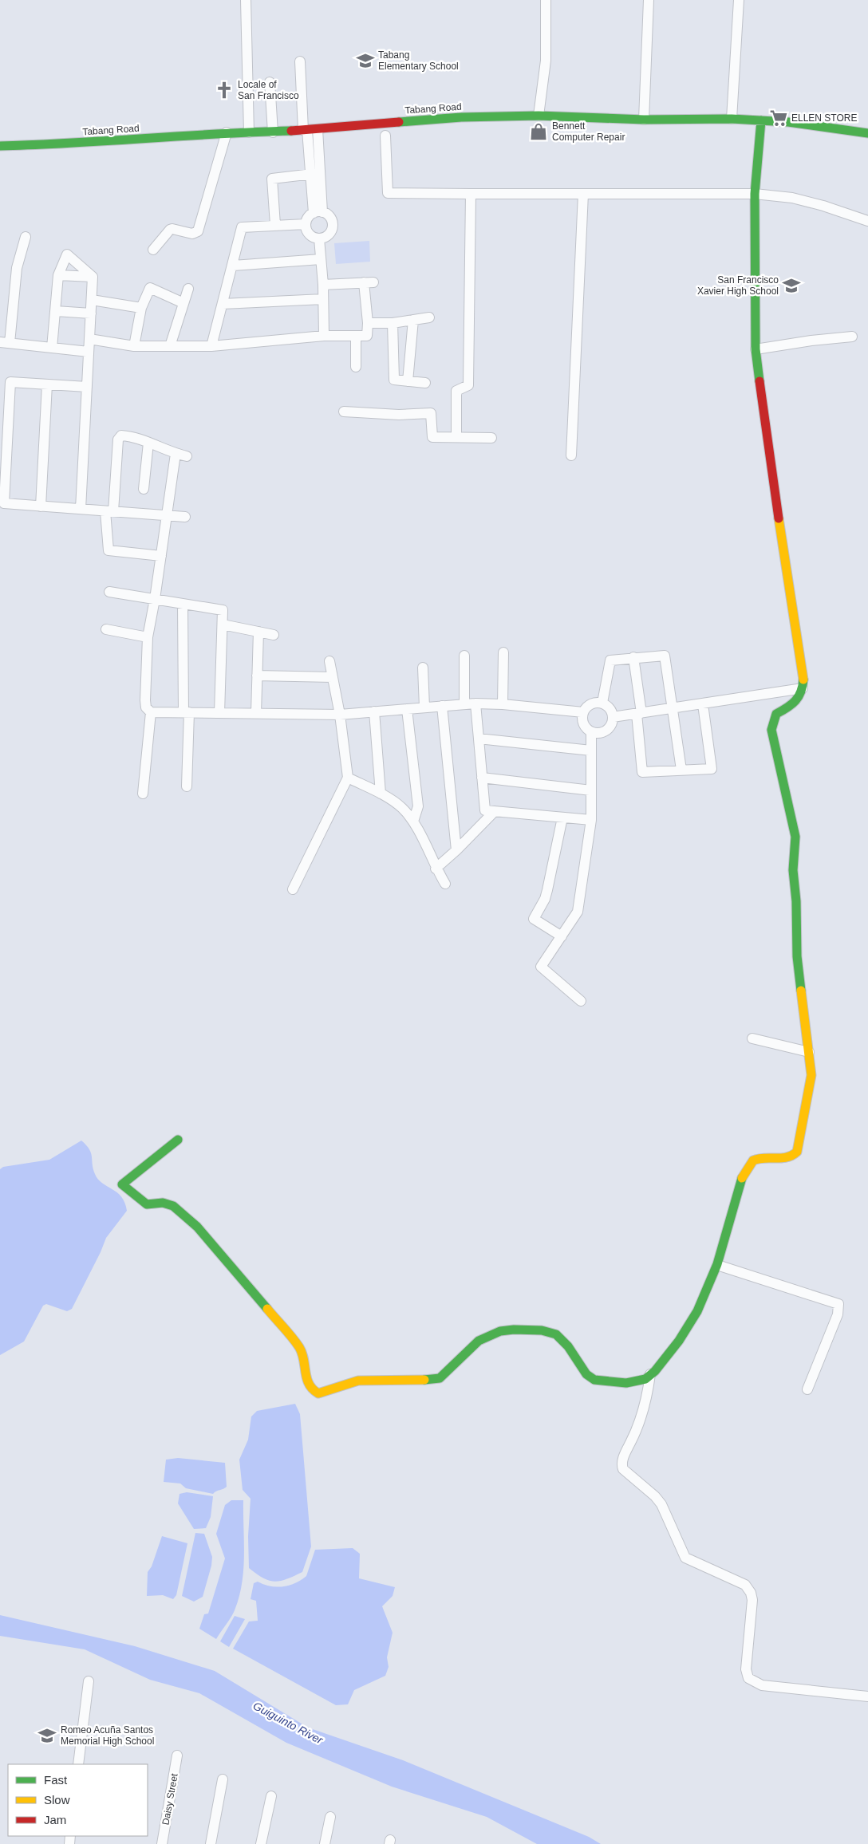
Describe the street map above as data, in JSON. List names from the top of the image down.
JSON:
{
  "streets": {
    "street": ["Tabang Road", "Daisy Street"]
  },
  "water": ["Guiguinto River"],
  "places": {
    "school or university": ["Tabang Elementary School", "San Francisco Xavier High School", "Romeo Acuña Santos Memorial High School"],
    "church": ["Locale of San Francisco"],
    "supermarket": ["ELLEN STORE"],
    "shop": ["Bennett Computer Repair"]
  },
  "legend": ["Fast", "Slow", "Jam"]
}
